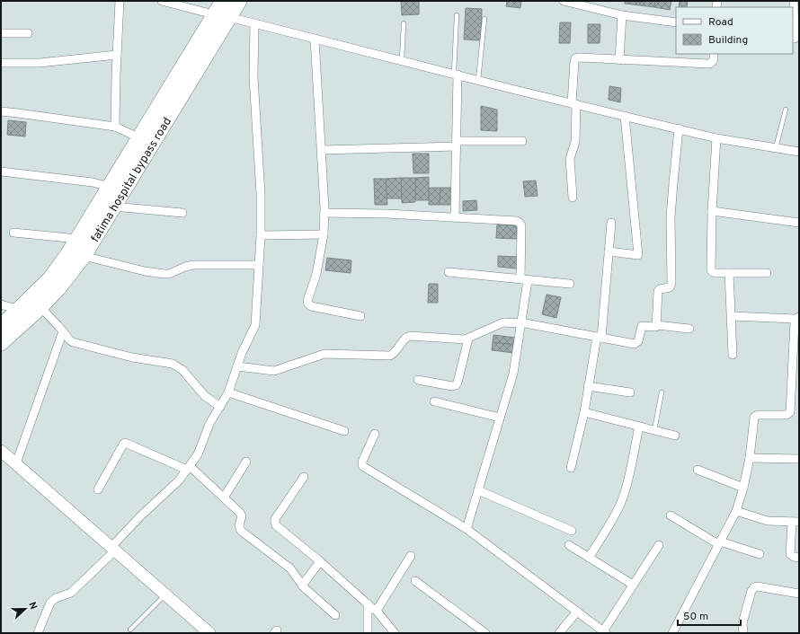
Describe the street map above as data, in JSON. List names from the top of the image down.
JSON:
{
  "streets": {
    "highway": ["fatima hospital bypass road"]
  },
  "legend": ["Road", "Building"],
  "scale_bar": "50 m",
  "north": "right"
}
